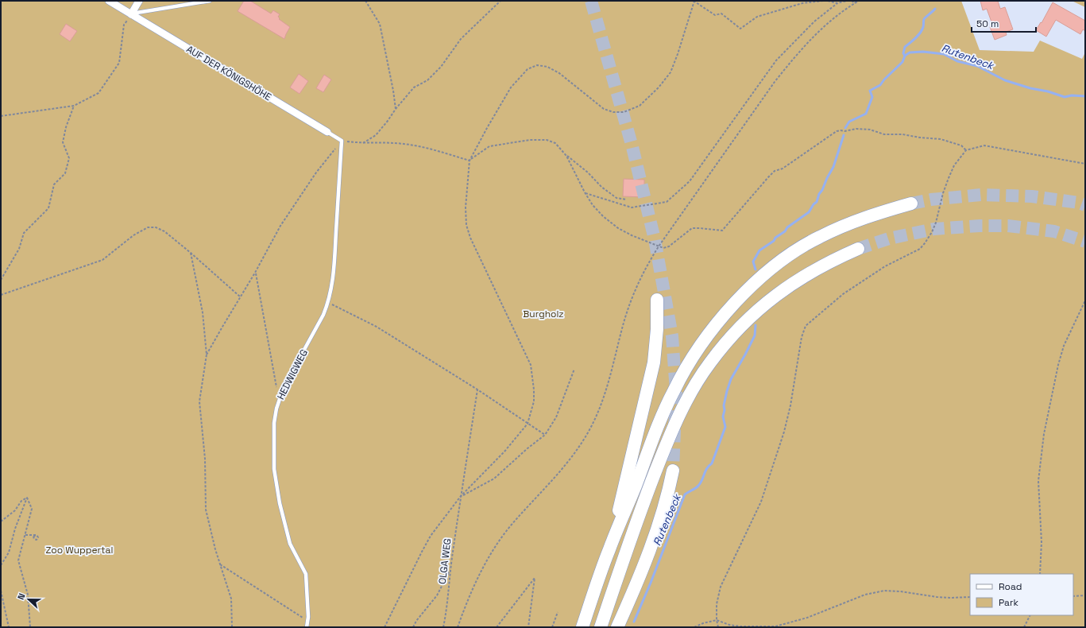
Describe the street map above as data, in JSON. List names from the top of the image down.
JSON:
{
  "streets": {
    "street": ["AUF DER KÖNIGSHÖHE"],
    "lane": ["HEDWIGWEG"],
    "path": ["OLGA WEG"]
  },
  "water": ["Rutenbeck"],
  "parks": ["Burgholz", "Zoo Wuppertal"],
  "legend": ["Road", "Park"],
  "scale_bar": "50 m",
  "north": "left"
}
